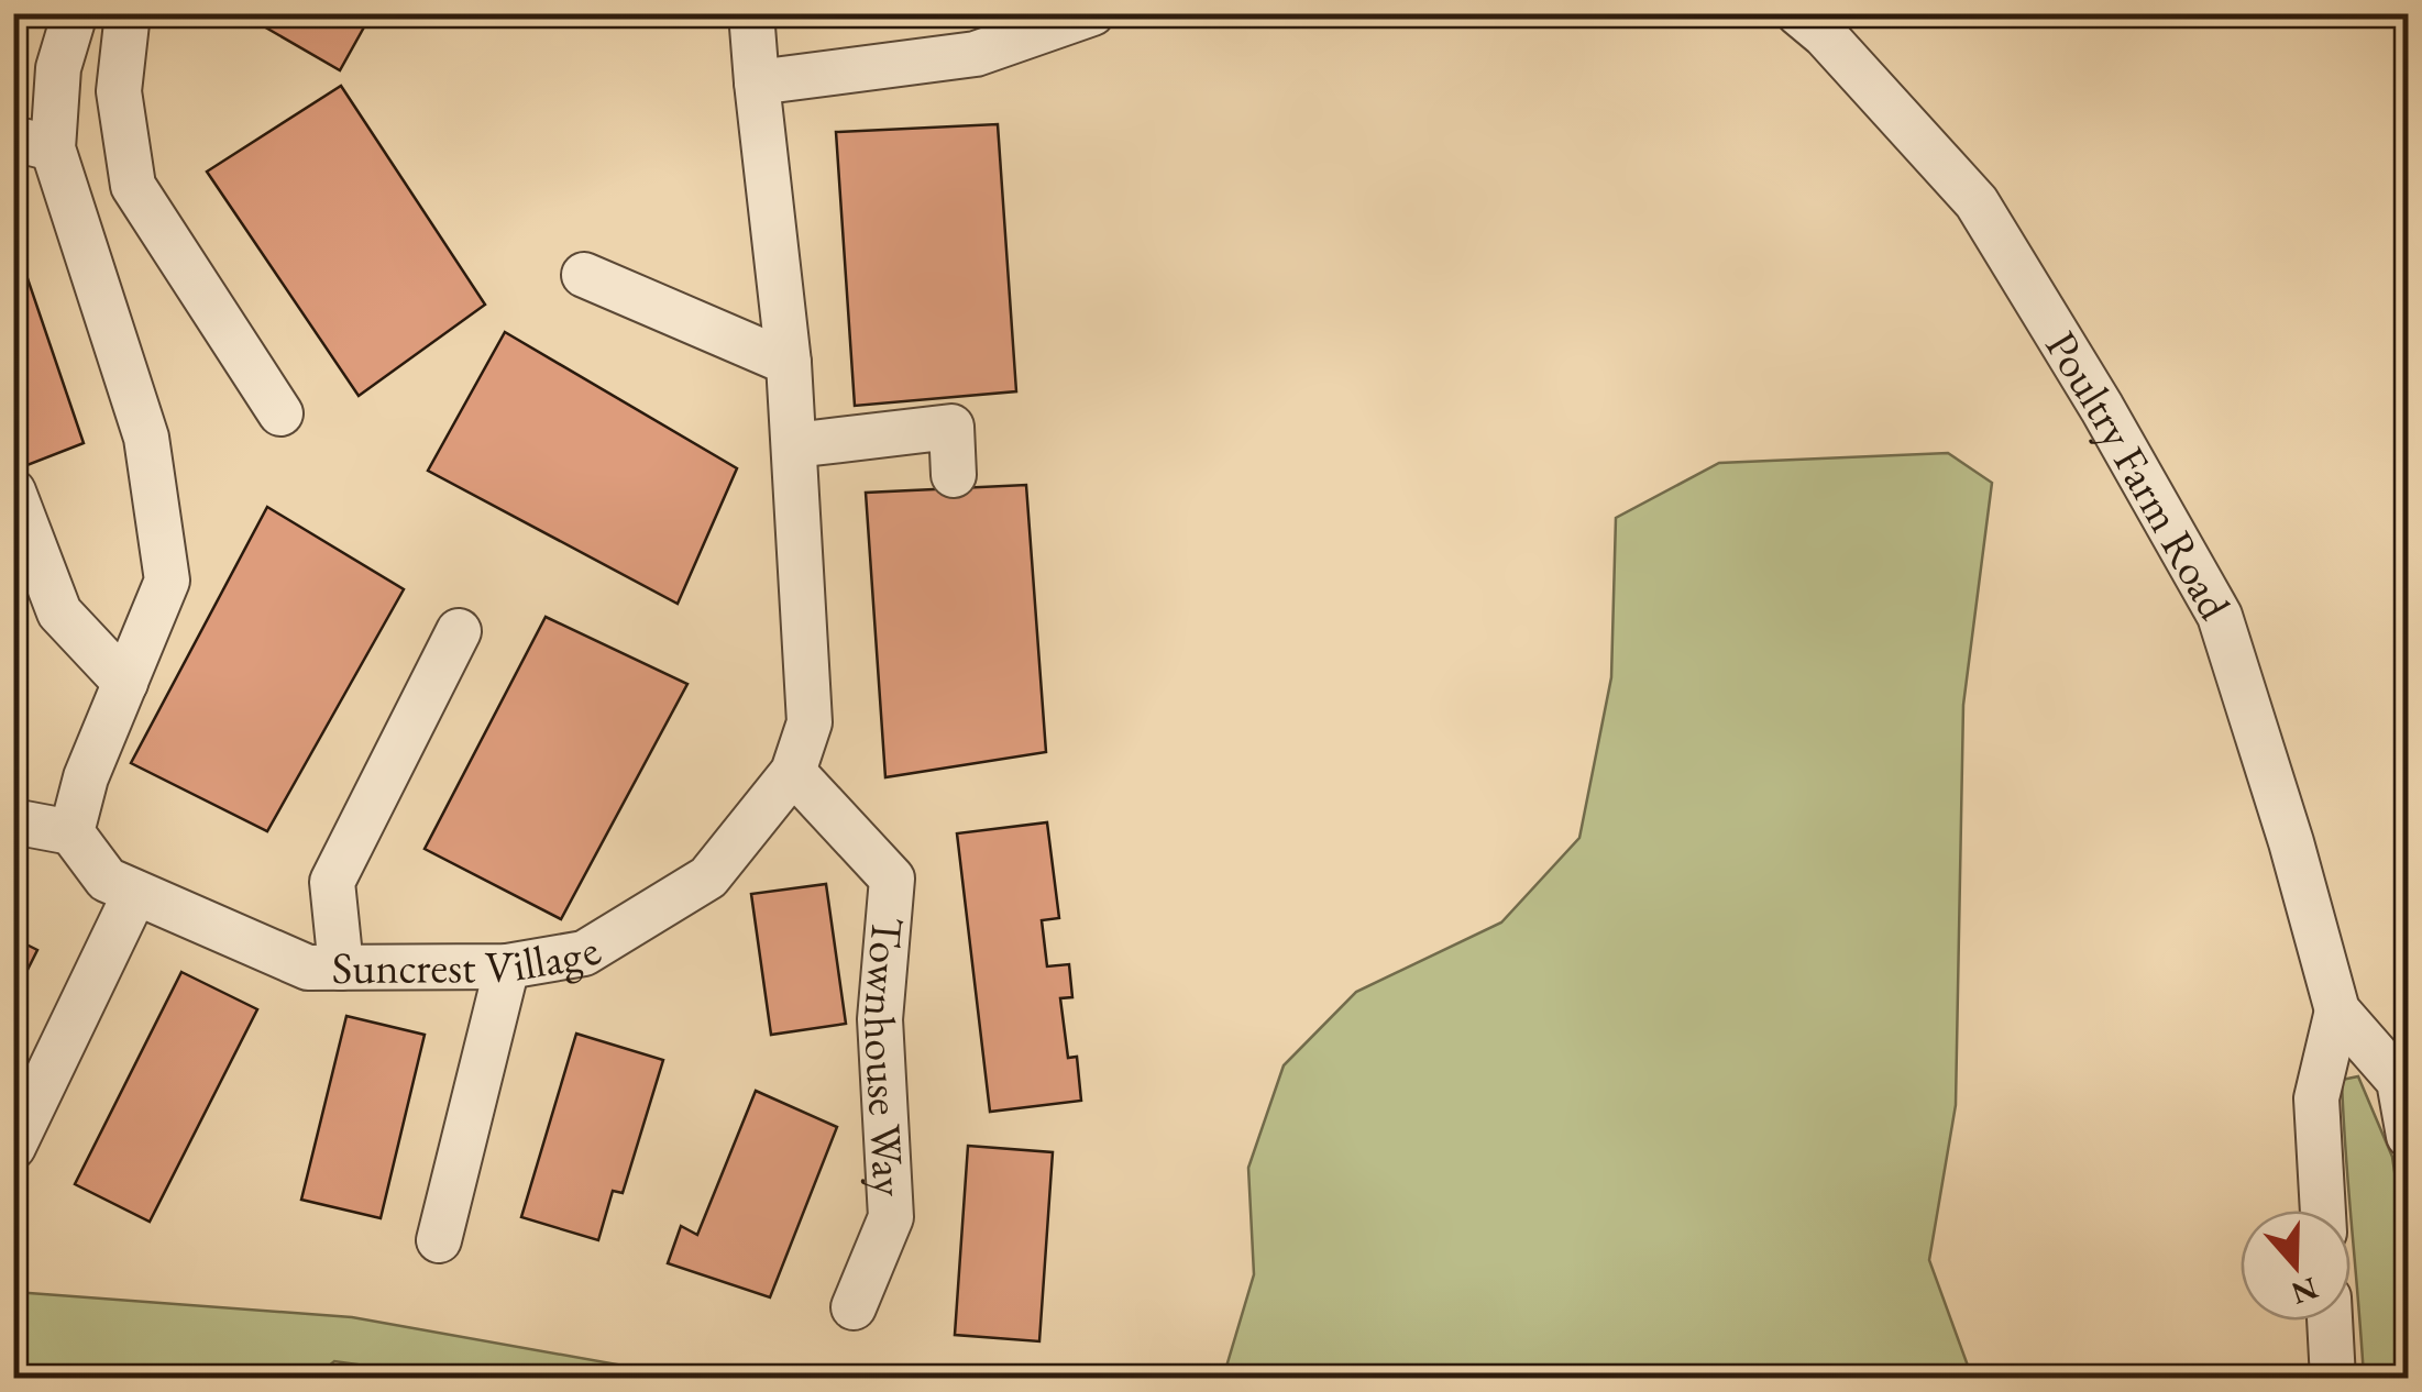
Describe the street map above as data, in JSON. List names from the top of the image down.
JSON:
{
  "streets": {
    "street": ["Poultry Farm Road", "Suncrest Village", "Townhouse Way"]
  },
  "crossings": [
    ["Suncrest Village", "Townhouse Way"]
  ],
  "north": "bottom"
}
